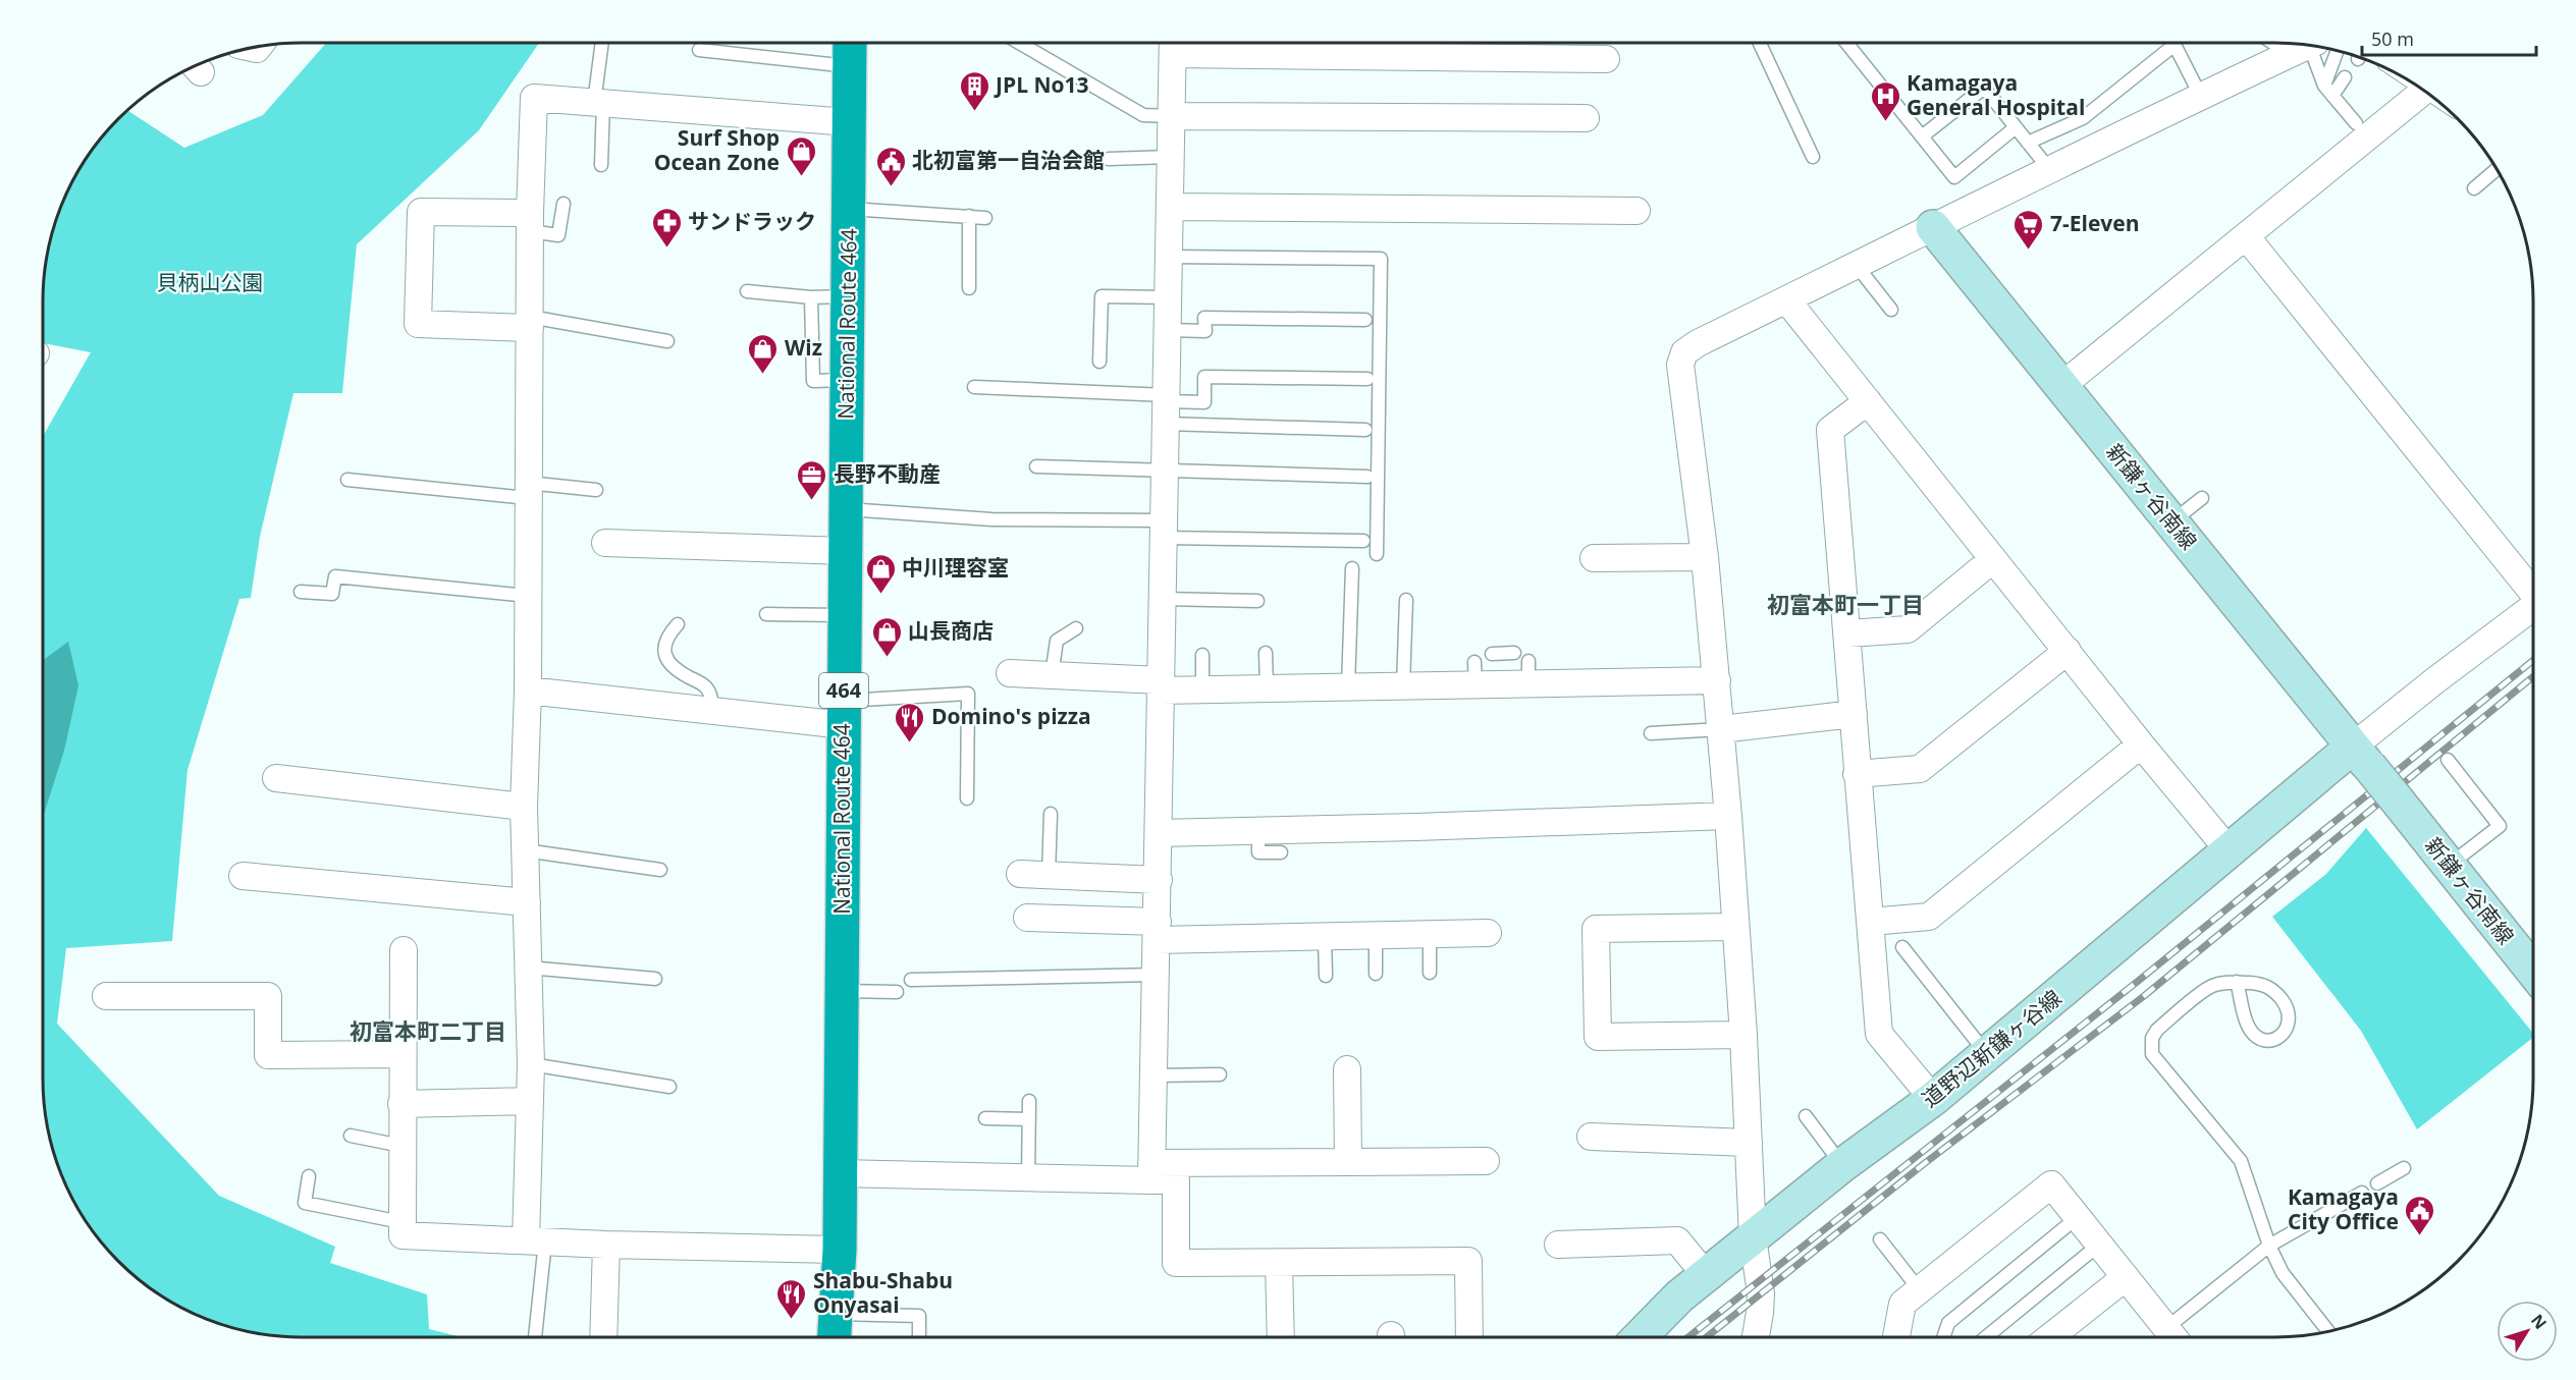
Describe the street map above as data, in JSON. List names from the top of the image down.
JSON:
{
  "streets": {
    "highway": ["National Route 464", "464"],
    "street": ["新鎌ヶ谷南線", "道野辺新鎌ヶ谷線"]
  },
  "crossings": [
    ["新鎌ヶ谷南線", "道野辺新鎌ヶ谷線"]
  ],
  "districts": ["初富本町一丁目", "初富本町二丁目"],
  "parks": ["貝柄山公園"],
  "places": {
    "building": ["JPL No13"],
    "hospital": ["Kamagaya General Hospital"],
    "shop": [
      "Surf Shop Ocean Zone",
      "Wiz",
      "中川理容室",
      "山長商店"
    ],
    "public building": ["北初富第一自治会館", "Kamagaya City Office"],
    "pharmacy": ["サンドラック"],
    "supermarket": ["7-Eleven"],
    "office": ["長野不動産"],
    "restaurant": ["Domino's pizza", "Shabu-Shabu Onyasai"]
  },
  "scale_bar": "50 m",
  "north": "top right"
}
